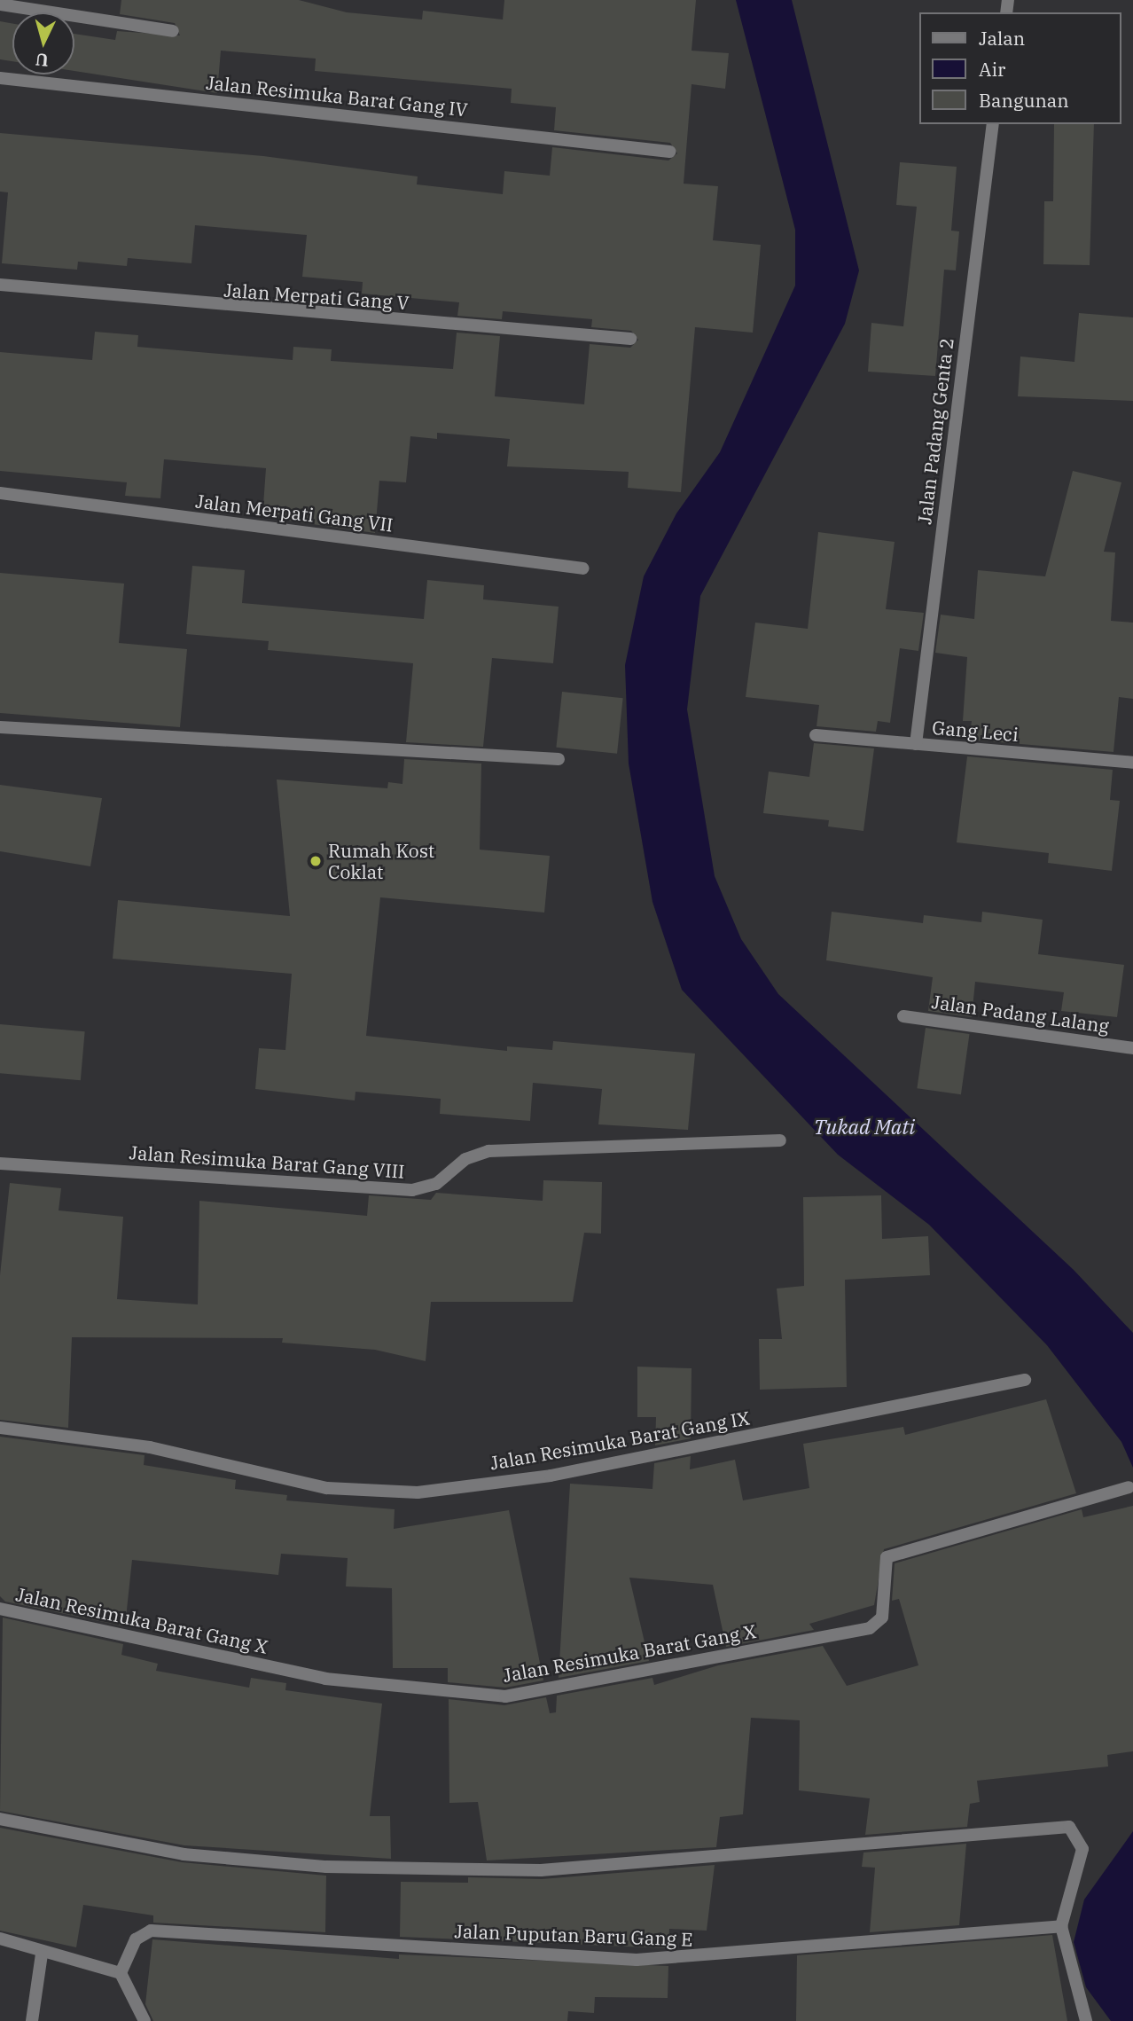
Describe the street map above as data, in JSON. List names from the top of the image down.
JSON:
{
  "streets": {
    "street": [
      "Jalan Resimuka Barat Gang IV",
      "Jalan Merpati Gang V",
      "Jalan Padang Genta 2",
      "Jalan Merpati Gang VII",
      "Gang Leci",
      "Jalan Padang Lalang",
      "Jalan Resimuka Barat Gang VIII",
      "Jalan Resimuka Barat Gang IX",
      "Jalan Resimuka Barat Gang X",
      "Jalan Puputan Baru Gang E"
    ]
  },
  "crossings": [
    ["Jalan Padang Genta 2", "Gang Leci"]
  ],
  "water": ["Tukad Mati"],
  "places": ["Rumah Kost Coklat"],
  "legend": ["Jalan", "Air", "Bangunan"],
  "north": "bottom"
}
